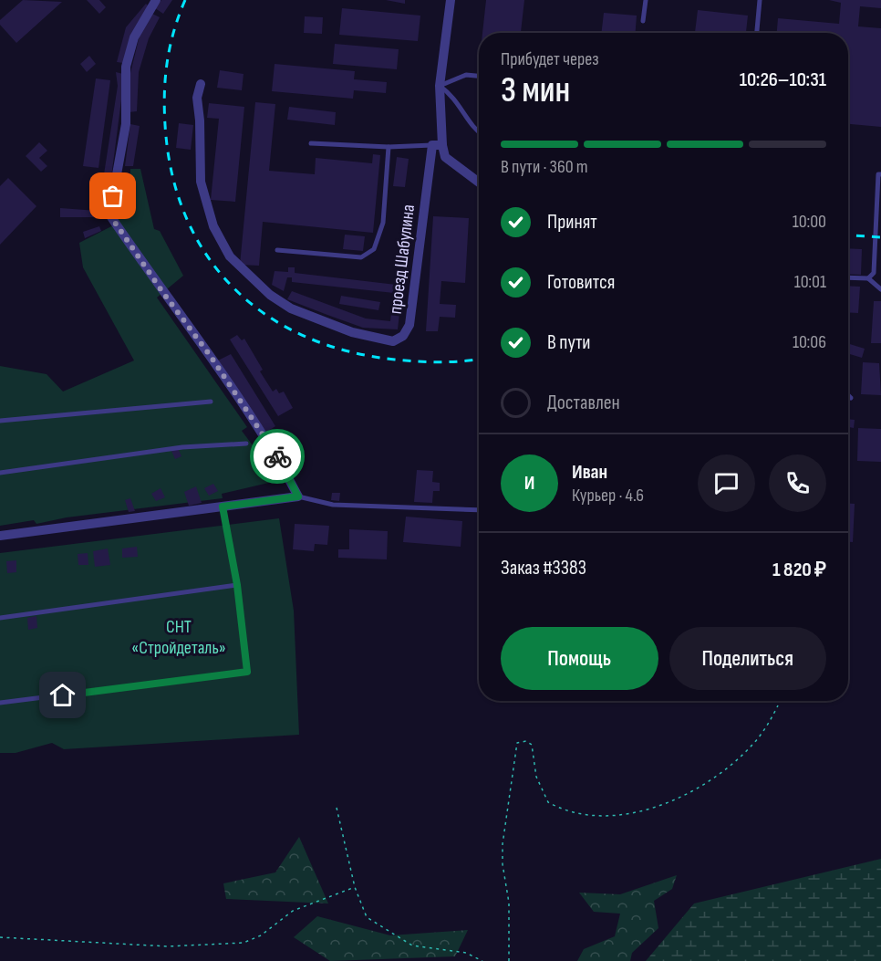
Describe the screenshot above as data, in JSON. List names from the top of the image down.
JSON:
{
  "streets": {
    "street": ["проезд Шабулина"]
  },
  "parks": ["СНТ «Стройдеталь»"],
  "page": {
    "heading": ["3 мин", "Прибудет через", "10:26–10:31"],
    "panel": [
      "Иван",
      "Курьер · 4.6",
      "Заказ #3383",
      "1 820 ₽"
    ],
    "bar": "В пути · 360 m",
    "list": [
      ["Принят", "10:00"],
      ["Готовится", "10:01"],
      ["В пути", "10:06"],
      "Доставлен"
    ],
    "round": "И",
    "buttons": ["Помощь", "Поделиться"]
  }
}
